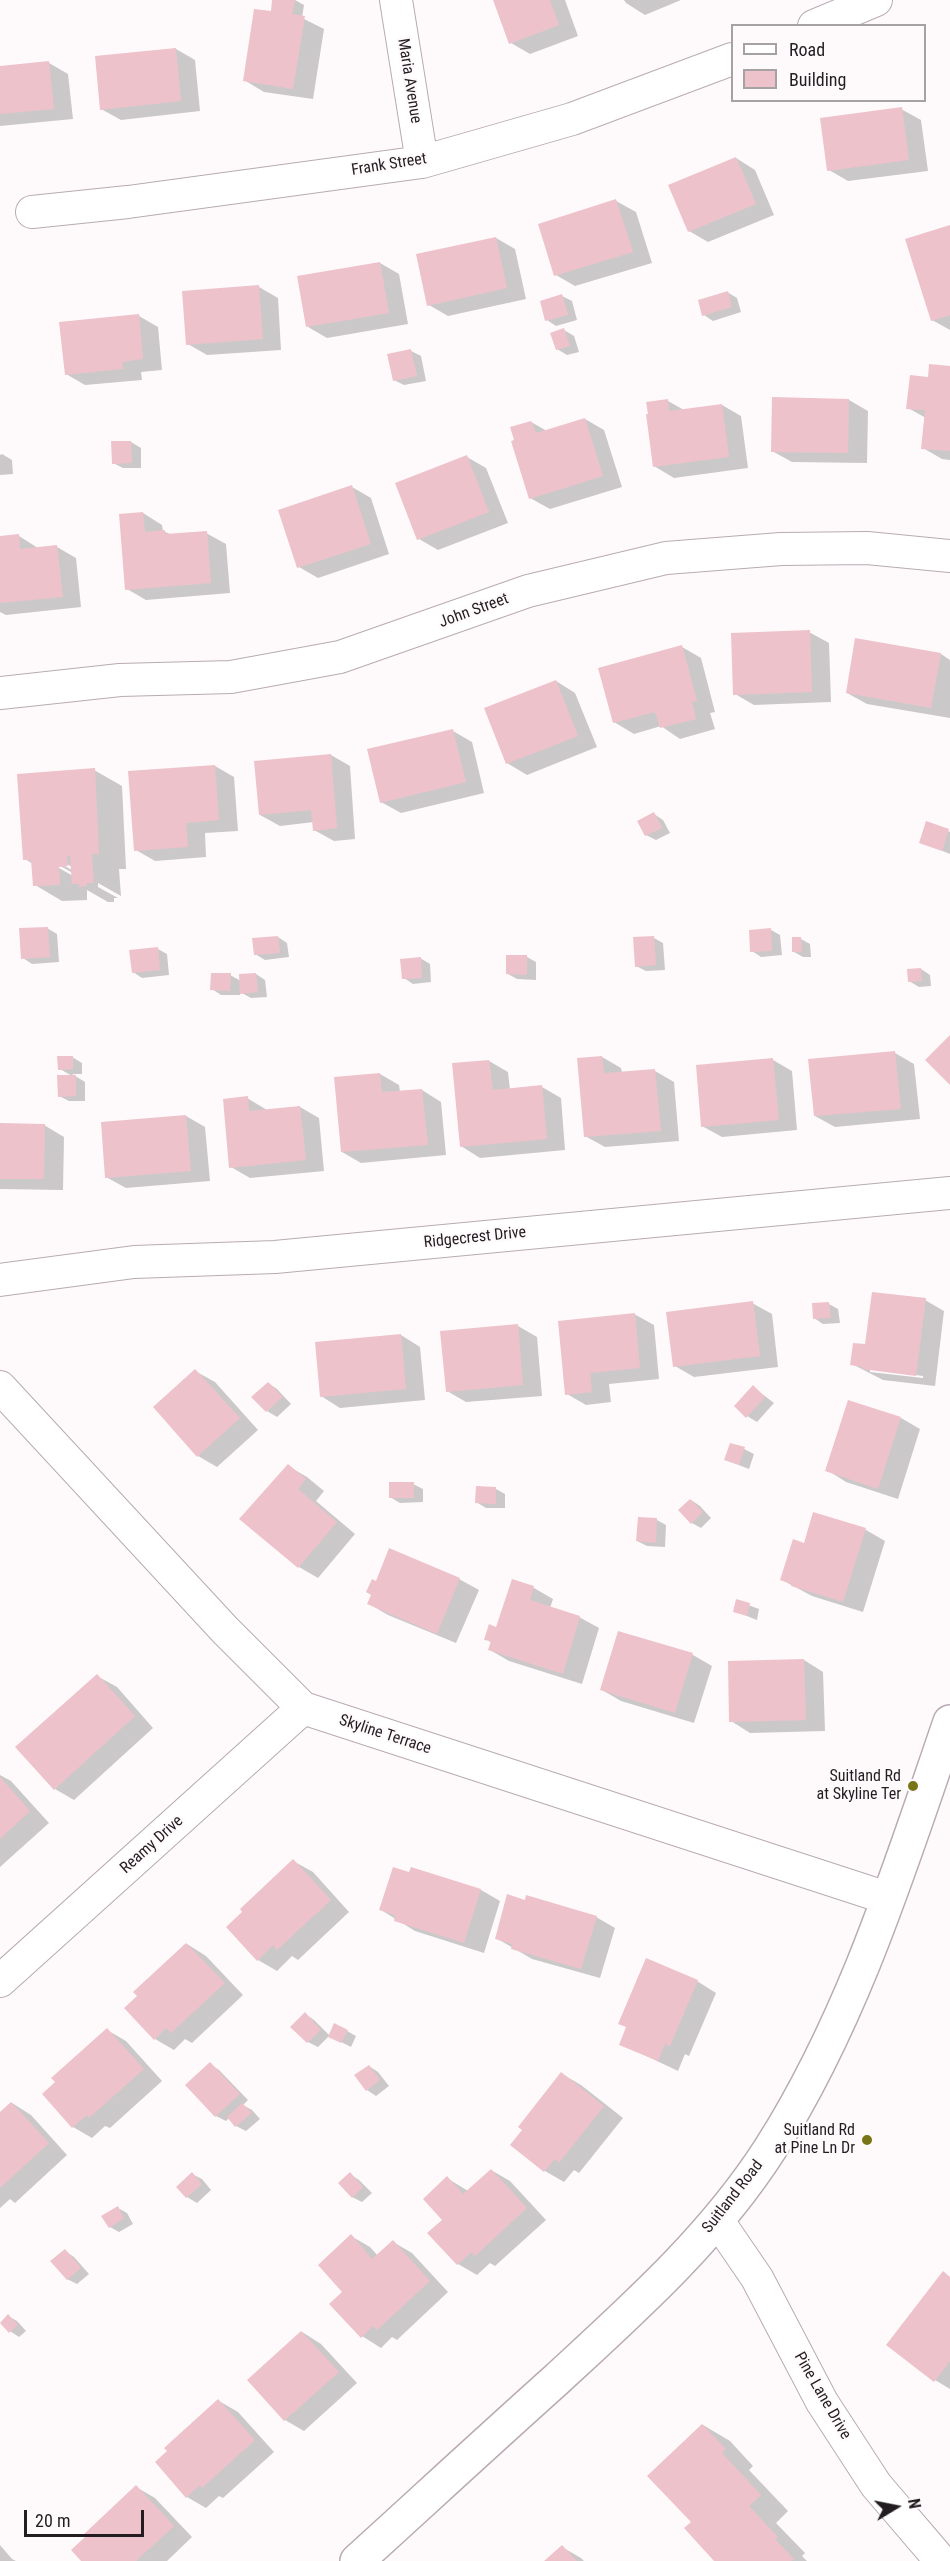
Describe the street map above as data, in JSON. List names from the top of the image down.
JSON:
{
  "streets": {
    "main road": ["Suitland Road"],
    "street": [
      "Maria Avenue",
      "Frank Street",
      "John Street",
      "Ridgecrest Drive",
      "Skyline Terrace",
      "Reamy Drive",
      "Pine Lane Drive"
    ]
  },
  "crossings": [
    ["Maria Avenue", "Frank Street"],
    ["Skyline Terrace", "Reamy Drive"],
    ["Skyline Terrace", "Suitland Road"],
    ["Suitland Road", "Pine Lane Drive"]
  ],
  "places": ["Suitland Rd at Skyline Ter", "Suitland Rd at Pine Ln Dr"],
  "legend": ["Road", "Building"],
  "scale_bar": "20 m",
  "north": "right"
}
